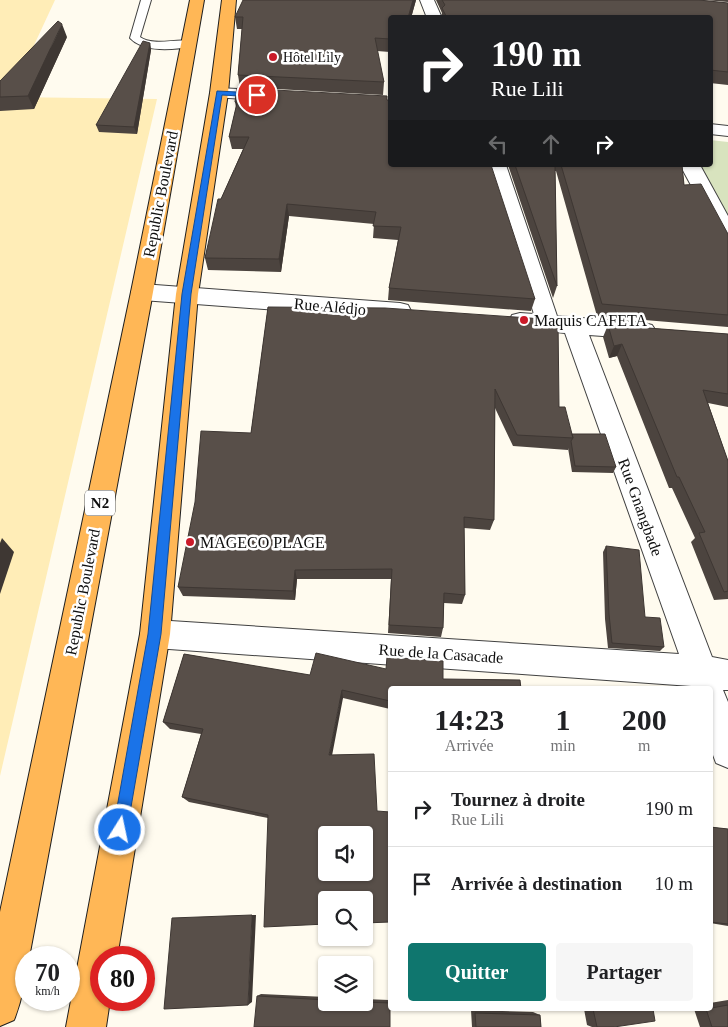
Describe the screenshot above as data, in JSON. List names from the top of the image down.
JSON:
{
  "streets": {
    "highway": ["Republic Boulevard", "N2"],
    "street": ["Rue Alédjo", "Rue Gnangbade", "Rue de la Casacade"]
  },
  "crossings": [
    ["Republic Boulevard", "Rue Alédjo"],
    ["Rue Gnangbade", "Rue de la Casacade"]
  ],
  "places": ["Hôtel Lily", "Maquis CAFETA", "MAGECO PLAGE"],
  "page": {
    "turn": ["190 m", "Rue Lili"],
    "eta": [
      "14:23",
      "Arrivée",
      "1",
      "min",
      "200",
      "m"
    ],
    "list": [
      {
        "name": "Tournez à droite",
        "note": "Rue Lili",
        "value": "190 m"
      },
      {
        "name": "Arrivée à destination",
        "value": "10 m"
      }
    ],
    "buttons": ["Quitter", "Partager"],
    "speed": "70 km/h",
    "limit": "80"
  }
}
